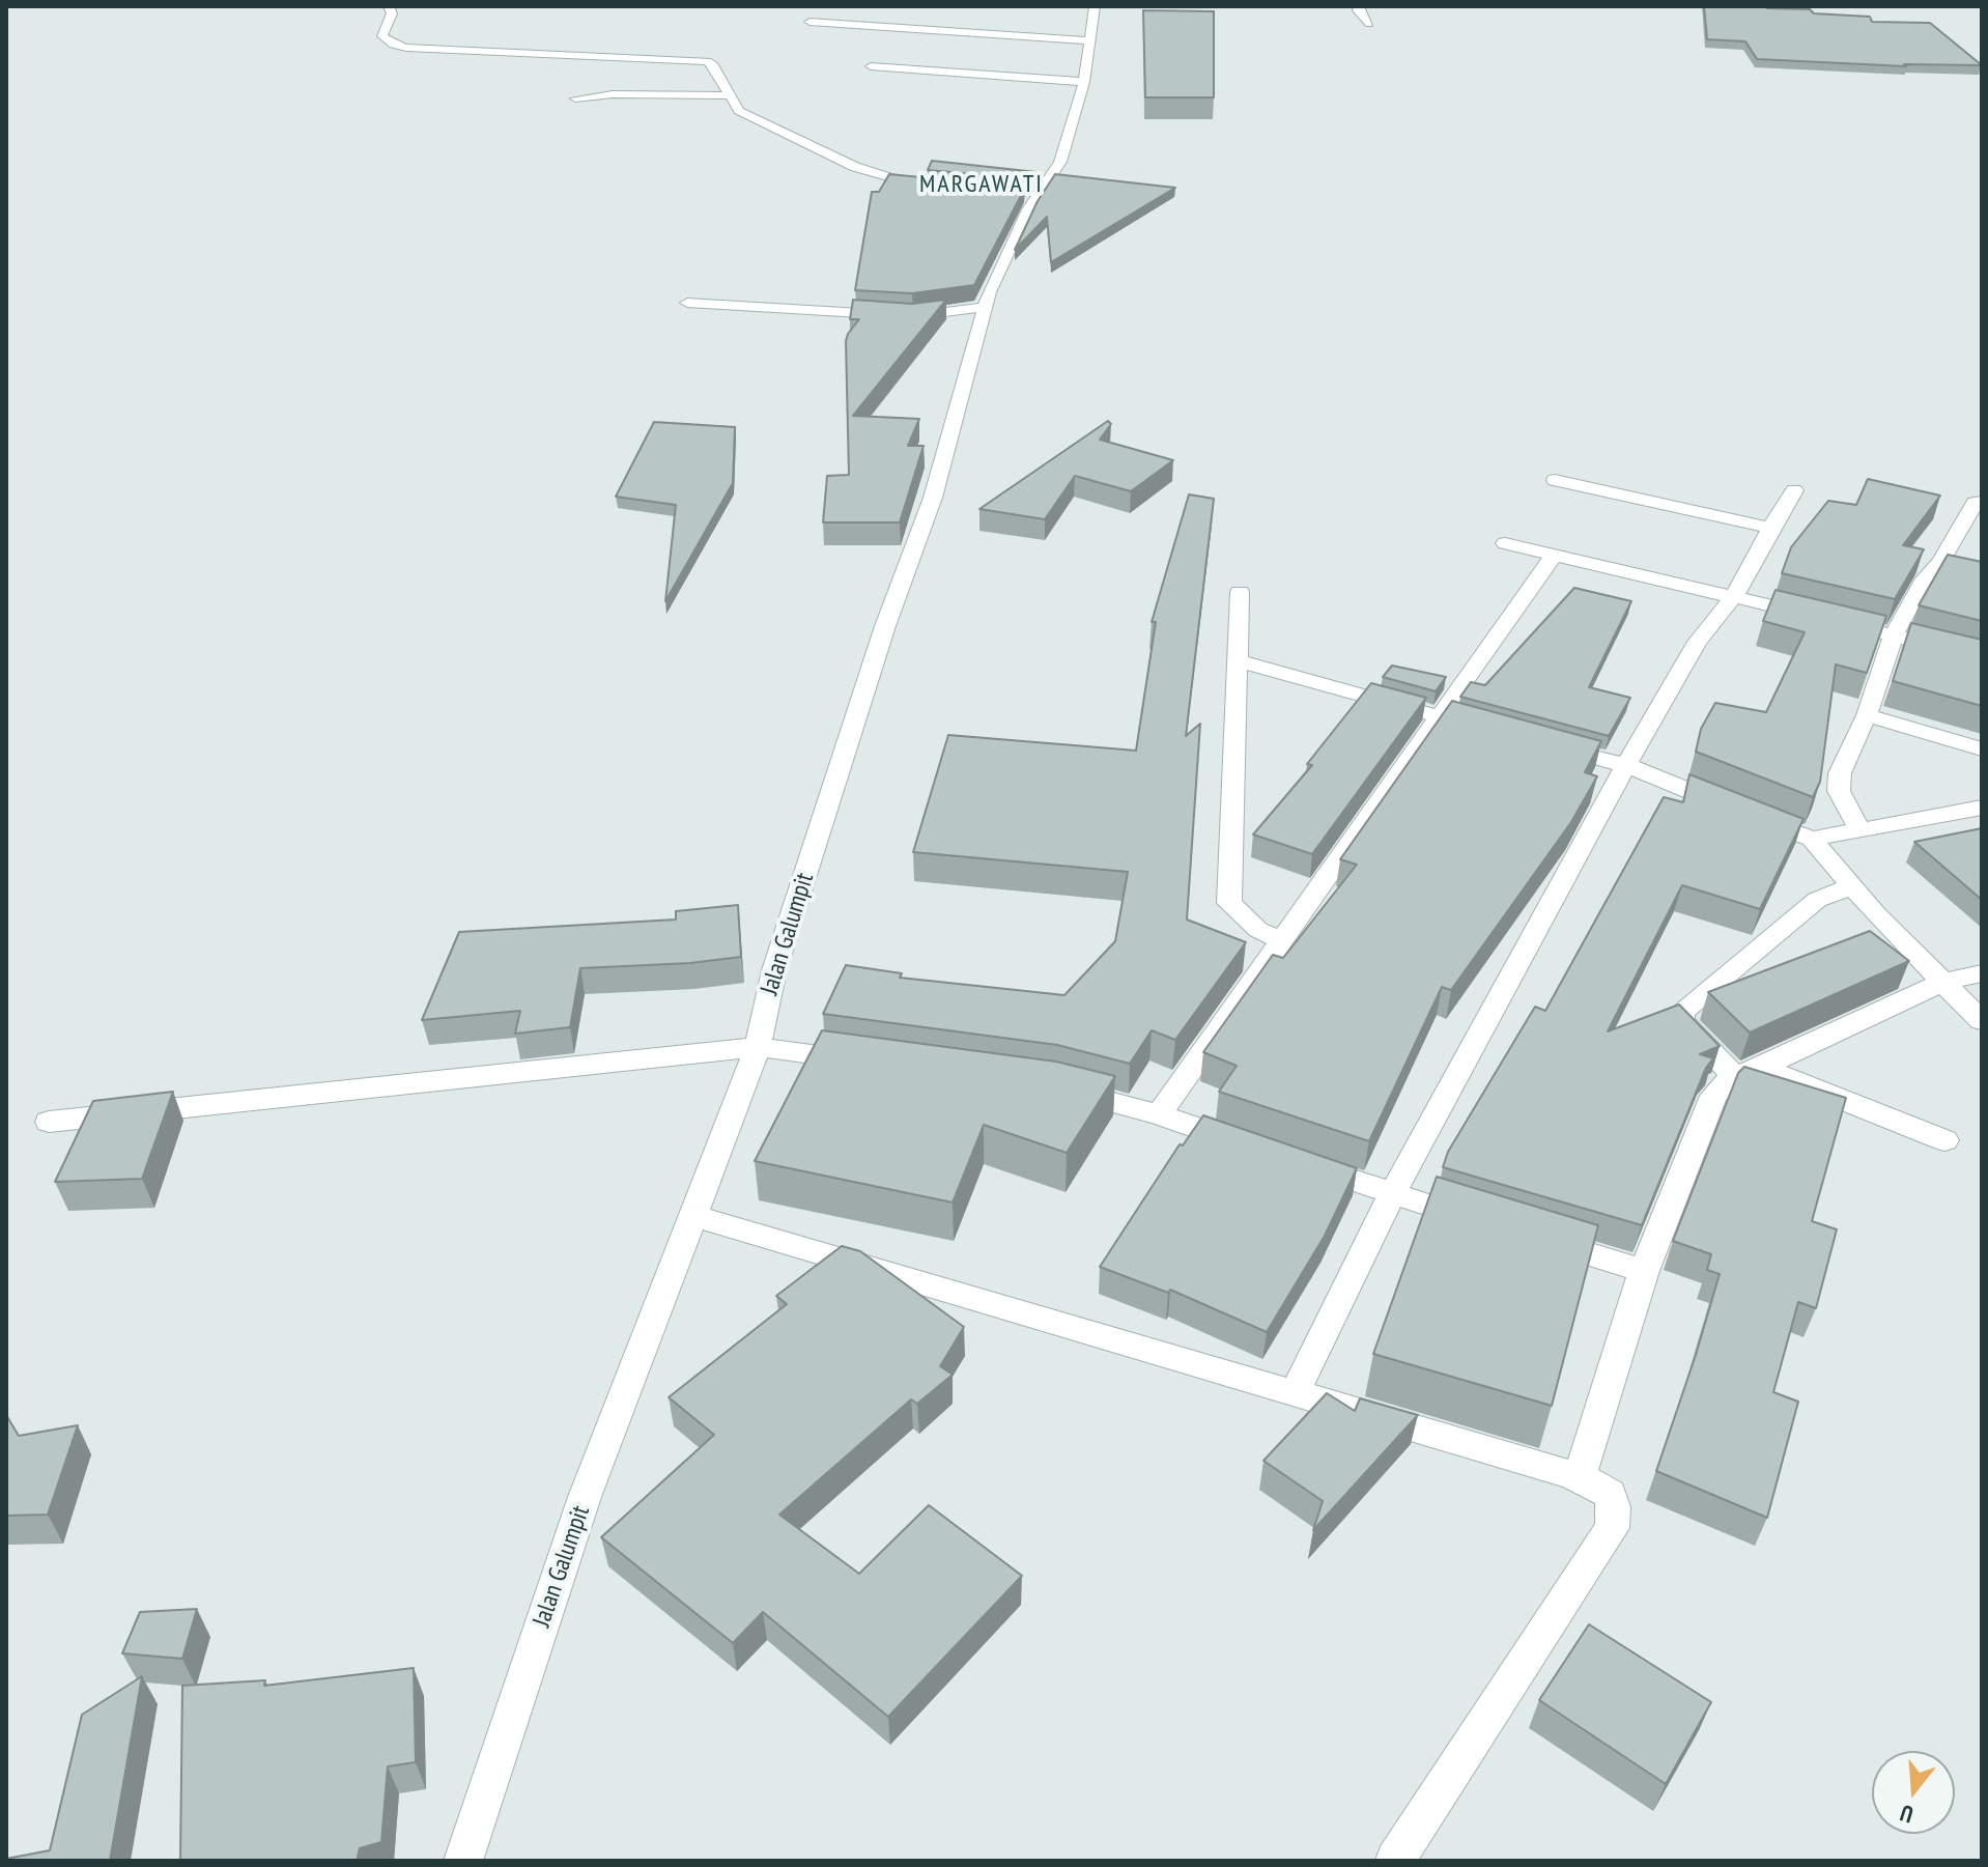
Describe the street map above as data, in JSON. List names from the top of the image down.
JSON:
{
  "streets": {
    "street": ["Jalan Galumpit"]
  },
  "districts": ["MARGAWATI"],
  "north": "bottom"
}
